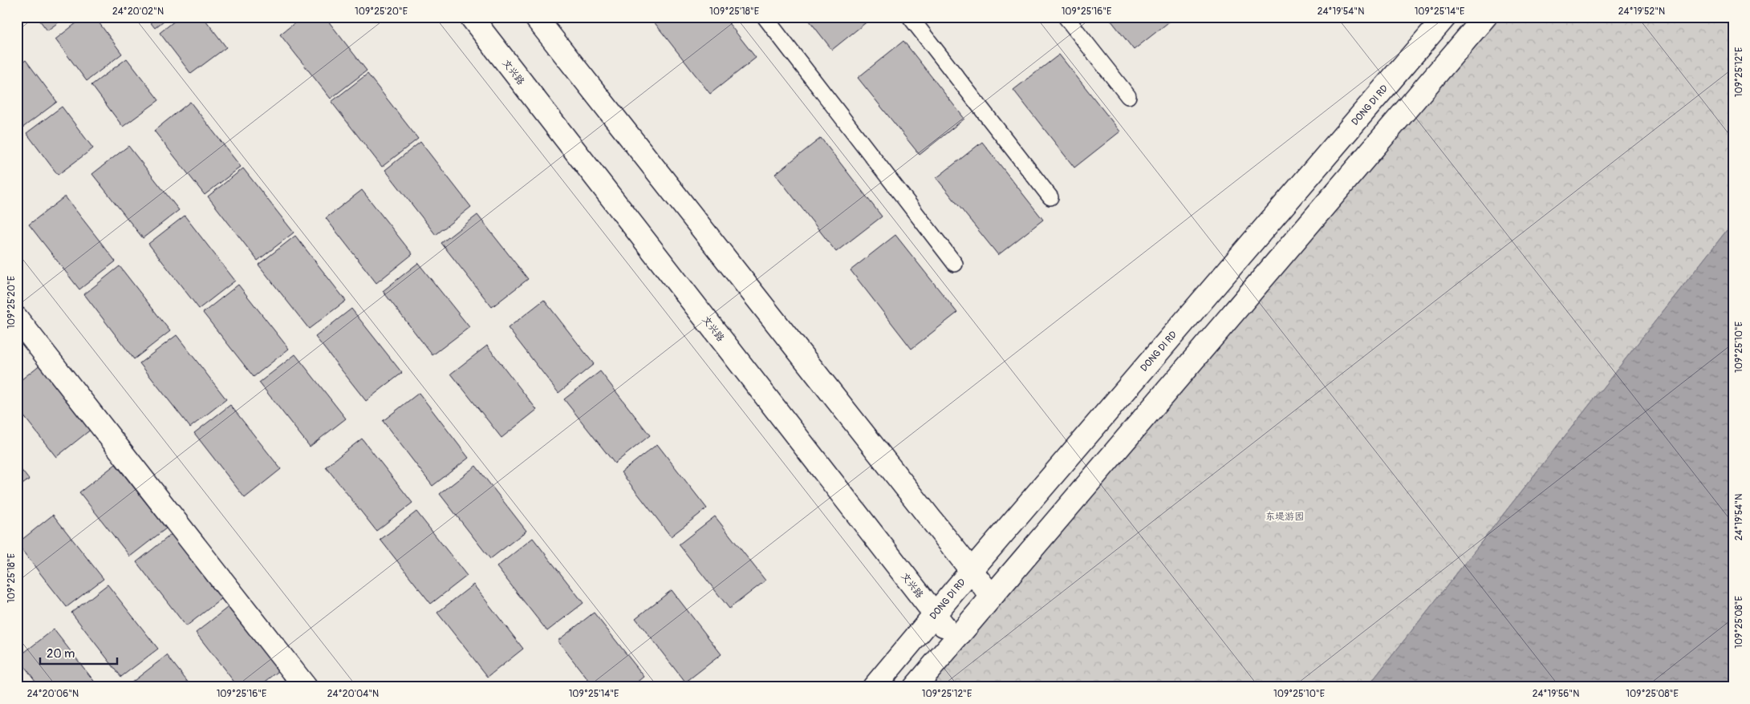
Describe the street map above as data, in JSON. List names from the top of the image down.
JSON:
{
  "streets": {
    "main road": ["文兴路", "DONG DI RD"]
  },
  "crossings": [
    ["文兴路", "DONG DI RD"]
  ],
  "parks": ["东堤游园"],
  "scale_bar": "20 m",
  "coordinates": [
    "24°20'02\"N",
    "109°25'20\"E",
    "109°25'18\"E",
    "109°25'16\"E",
    "24°19'54\"N",
    "109°25'14\"E",
    "24°19'52\"N",
    "109°25'12\"E",
    "109°25'10\"E",
    "109°25'08\"E",
    "24°20'06\"N",
    "24°20'04\"N",
    "24°19'56\"N"
  ]
}
